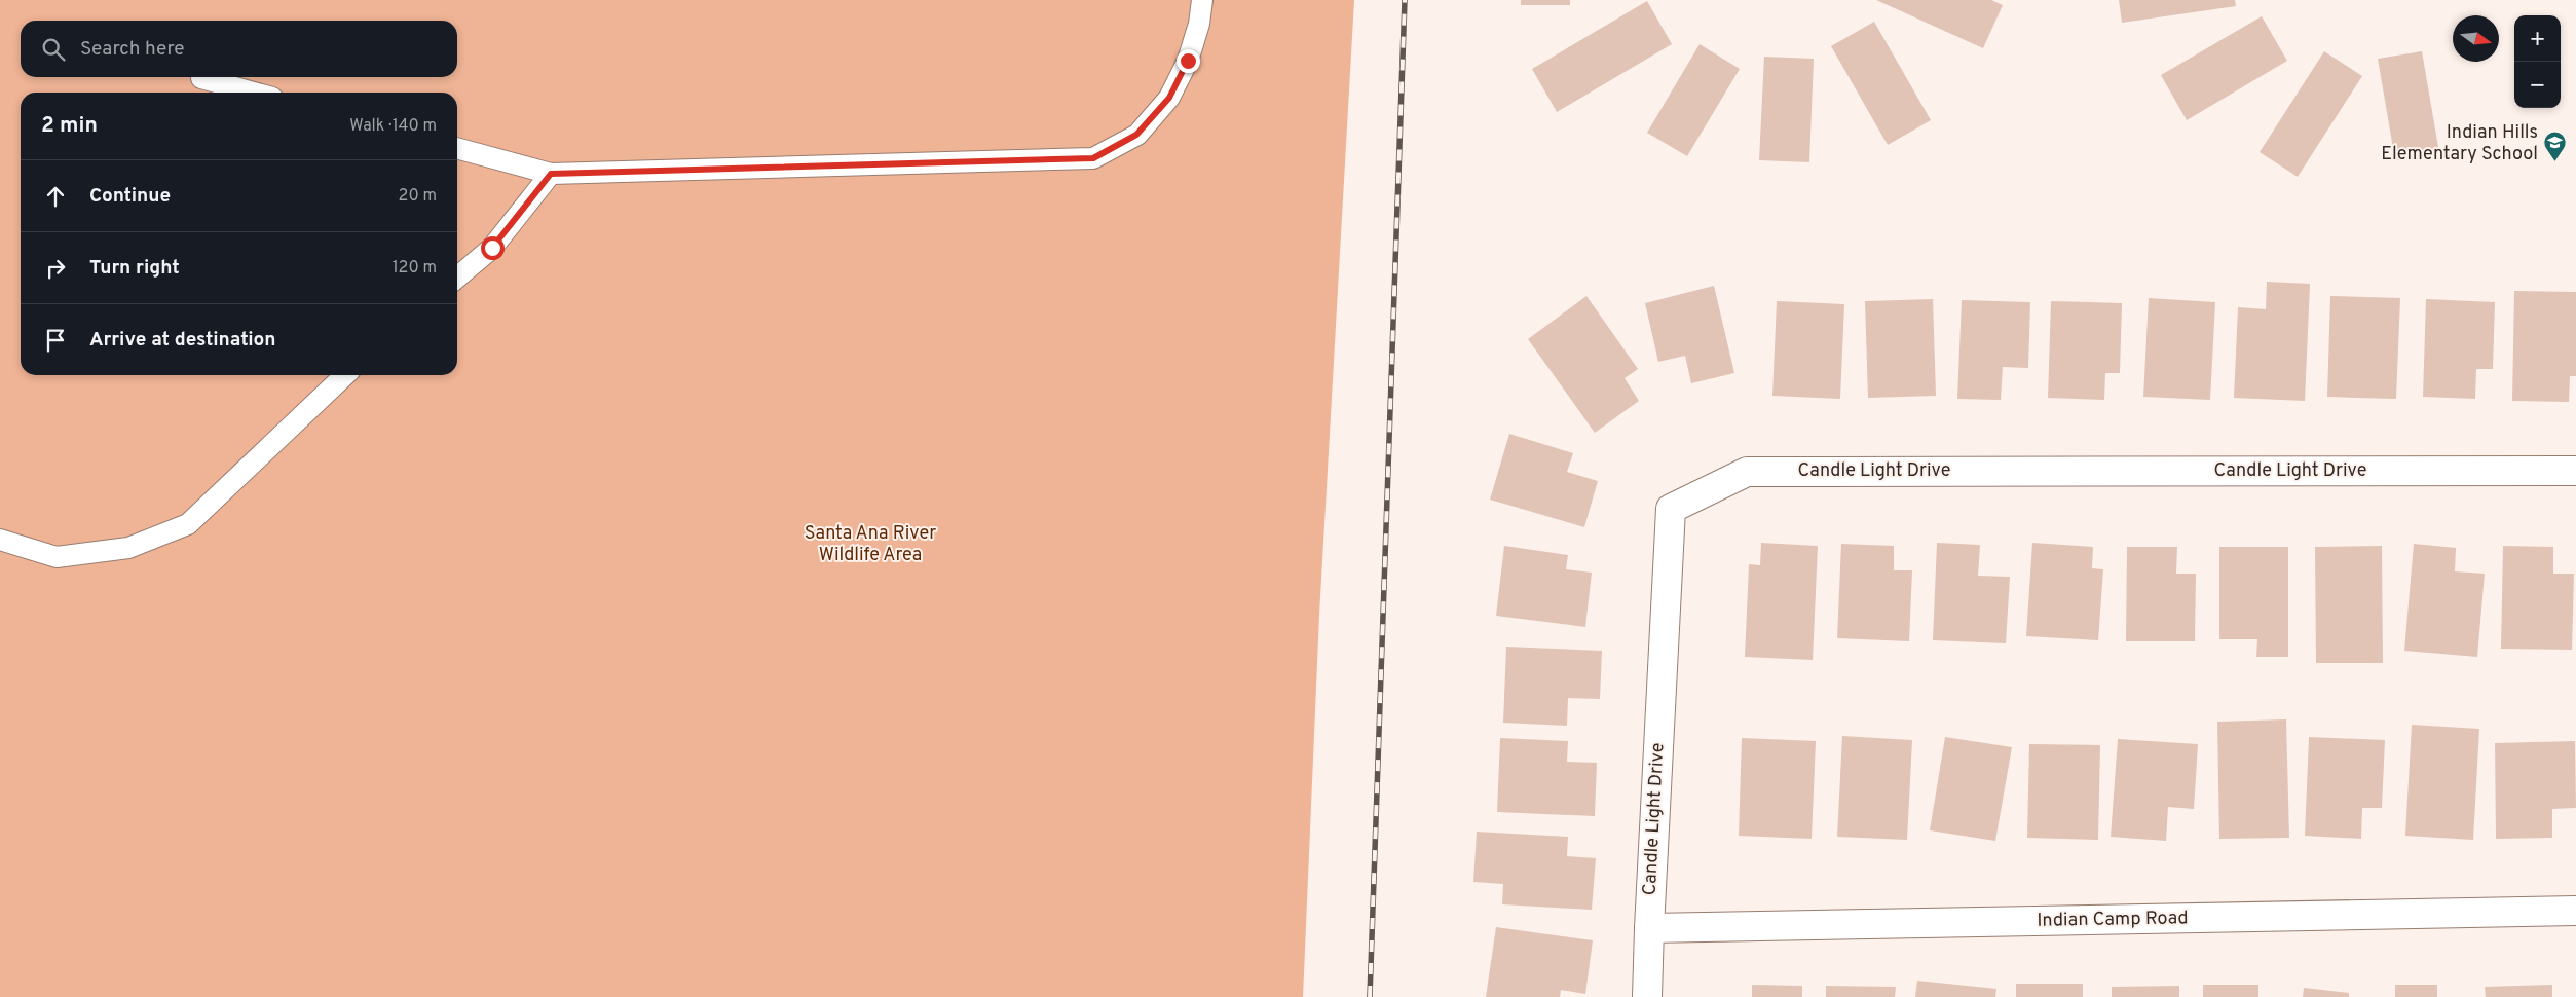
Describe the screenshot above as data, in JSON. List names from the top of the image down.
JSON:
{
  "streets": {
    "street": ["Candle Light Drive", "Indian Camp Road"]
  },
  "crossings": [
    ["Candle Light Drive", "Indian Camp Road"]
  ],
  "parks": ["Santa Ana River Wildlife Area"],
  "places": {
    "school or university": ["Indian Hills Elementary School"]
  },
  "north": "right",
  "page": {
    "map_buttons": ["+", "−"],
    "search": "Search here",
    "heading": ["2 min", "Walk · 140 m"],
    "list": [
      ["Continue", "20 m"],
      ["Turn right", "120 m"],
      "Arrive at destination"
    ]
  }
}
